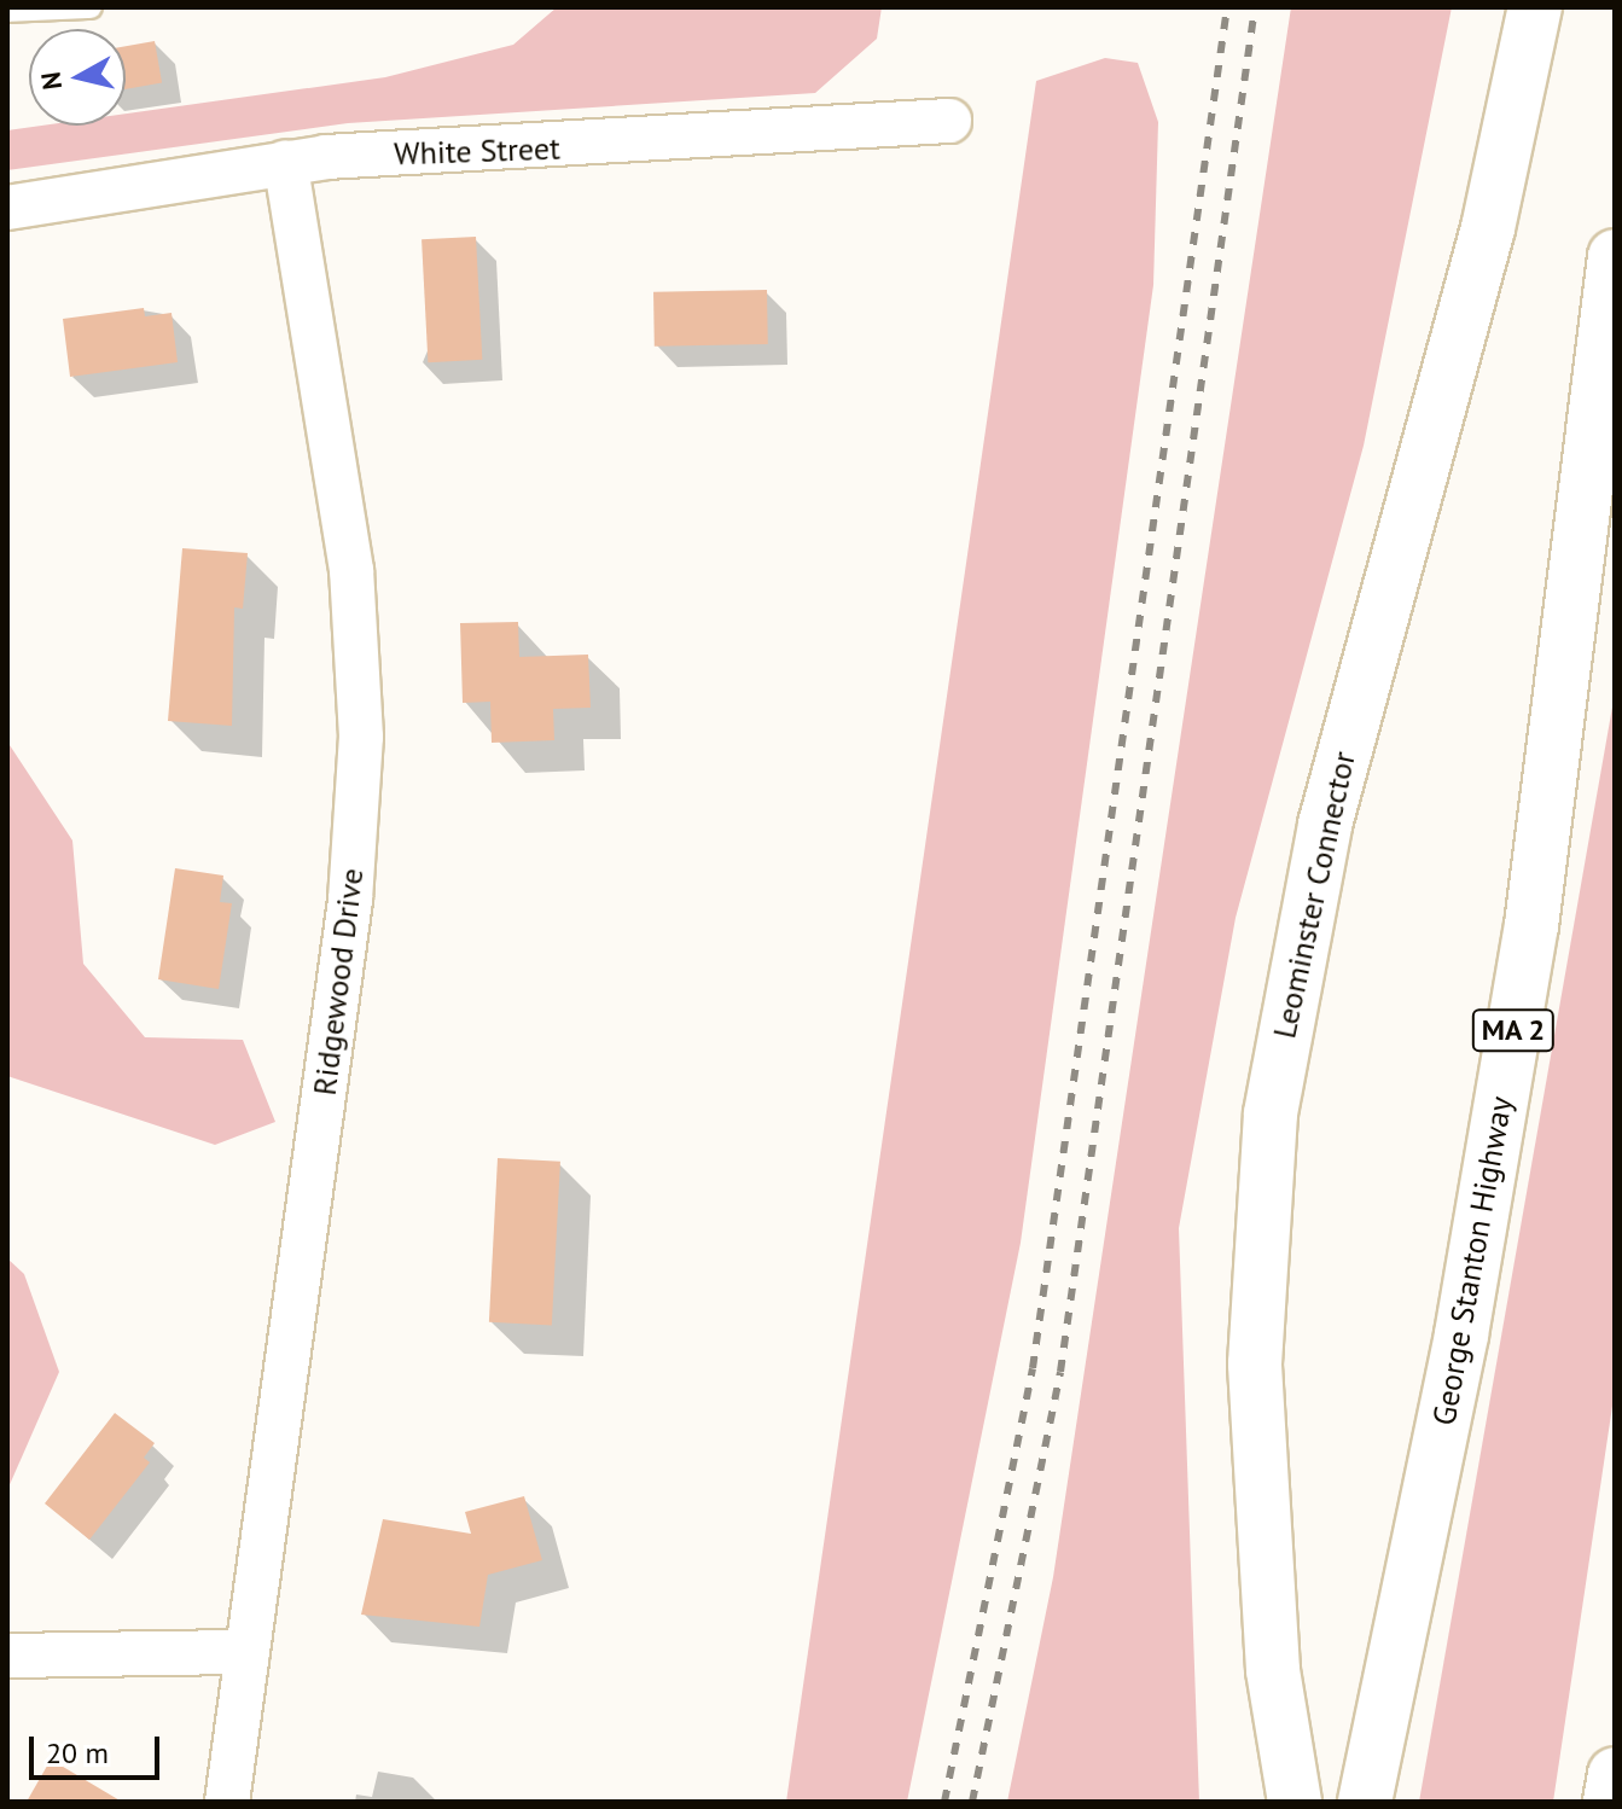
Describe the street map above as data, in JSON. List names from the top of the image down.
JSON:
{
  "streets": {
    "main road": ["Leominster Connector", "MA 2", "George Stanton Highway"],
    "street": ["White Street", "Ridgewood Drive"]
  },
  "crossings": [
    ["White Street", "Ridgewood Drive"]
  ],
  "scale_bar": "20 m",
  "north": "left"
}
